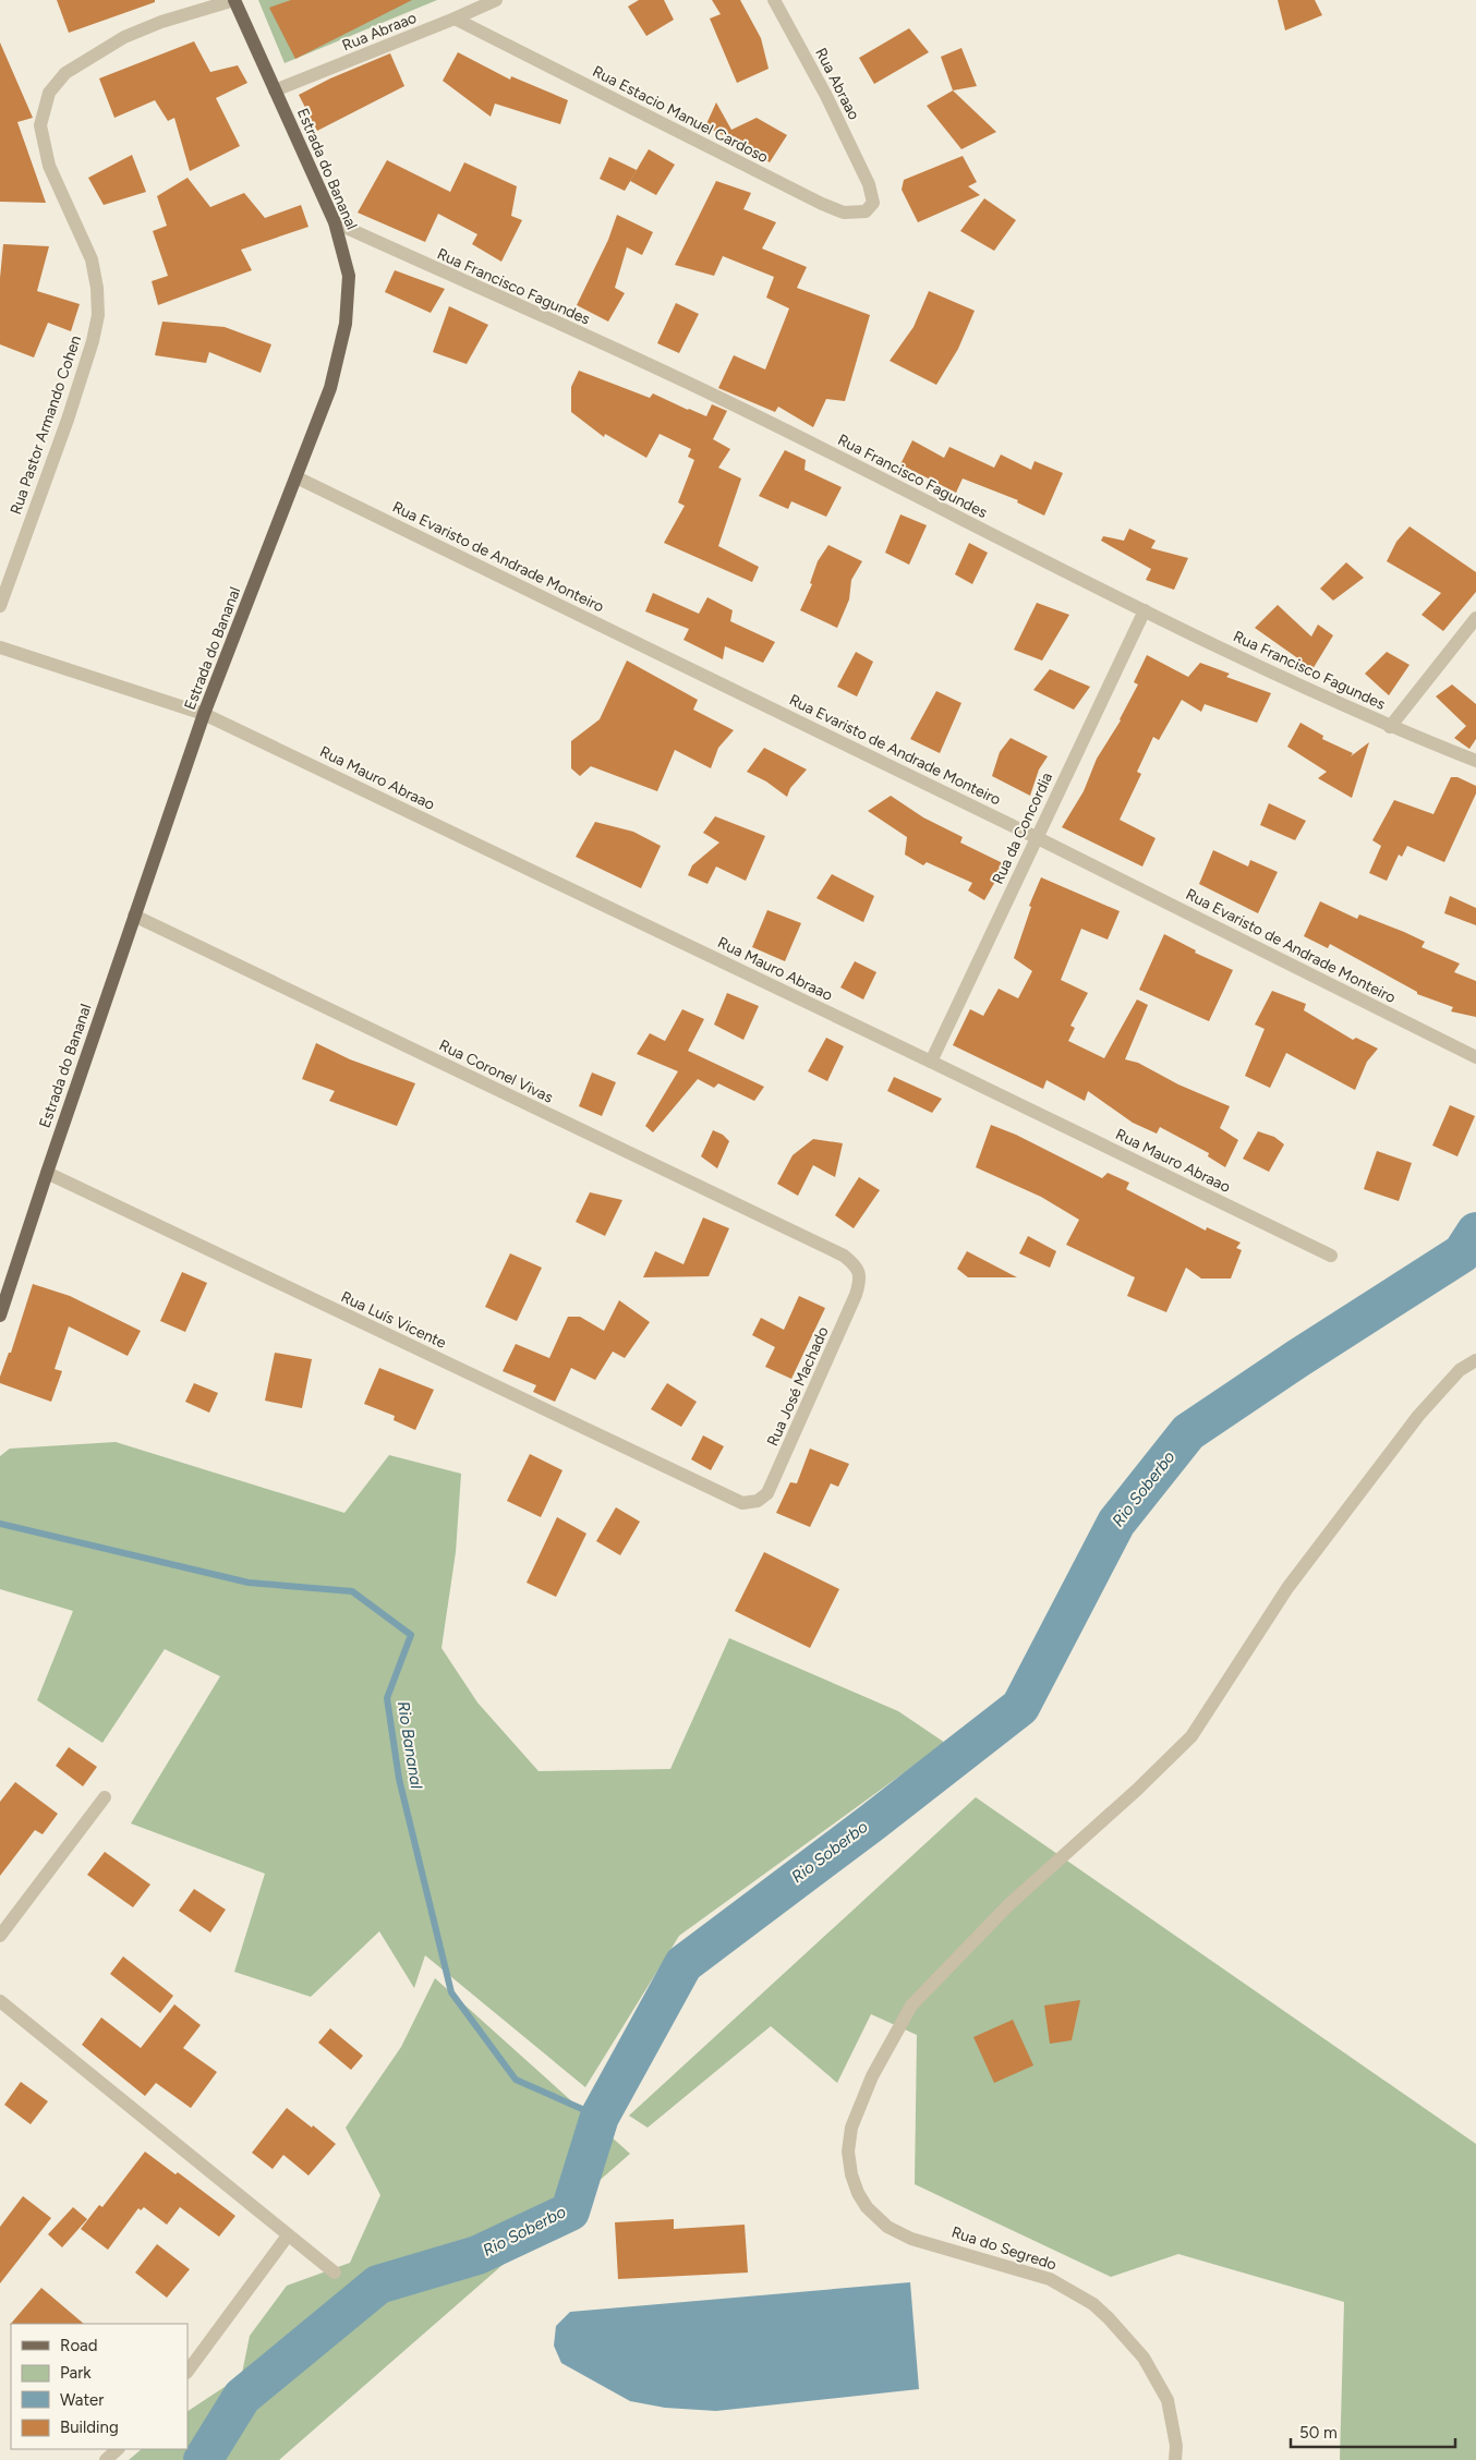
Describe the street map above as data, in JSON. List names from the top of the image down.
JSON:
{
  "streets": {
    "main road": ["Estrada do Bananal"],
    "street": [
      "Rua Abraao",
      "Rua Estacio Manuel Cardoso",
      "Rua Francisco Fagundes",
      "Rua Pastor Armando Cohen",
      "Rua Evaristo de Andrade Monteiro",
      "Rua Mauro Abraao",
      "Rua da Concordia",
      "Rua Coronel Vivas",
      "Rua Luís Vicente",
      "Rua José Machado",
      "Rua do Segredo"
    ]
  },
  "crossings": [
    ["Rua Abraao", "Rua Estacio Manuel Cardoso"],
    ["Rua Abraao", "Estrada do Bananal"],
    ["Estrada do Bananal", "Rua Francisco Fagundes"],
    ["Estrada do Bananal", "Rua Pastor Armando Cohen"],
    ["Estrada do Bananal", "Rua Evaristo de Andrade Monteiro"],
    ["Estrada do Bananal", "Rua Mauro Abraao"],
    ["Estrada do Bananal", "Rua Coronel Vivas"],
    ["Estrada do Bananal", "Rua Luís Vicente"],
    ["Rua Francisco Fagundes", "Rua da Concordia"],
    ["Rua Evaristo de Andrade Monteiro", "Rua da Concordia"],
    ["Rua Mauro Abraao", "Rua da Concordia"],
    ["Rua Coronel Vivas", "Rua José Machado"],
    ["Rua Luís Vicente", "Rua José Machado"]
  ],
  "water": ["Rio Soberbo", "Rio Bananal"],
  "legend": [
    "Road",
    "Park",
    "Water",
    "Building"
  ],
  "scale_bar": "50 m"
}
